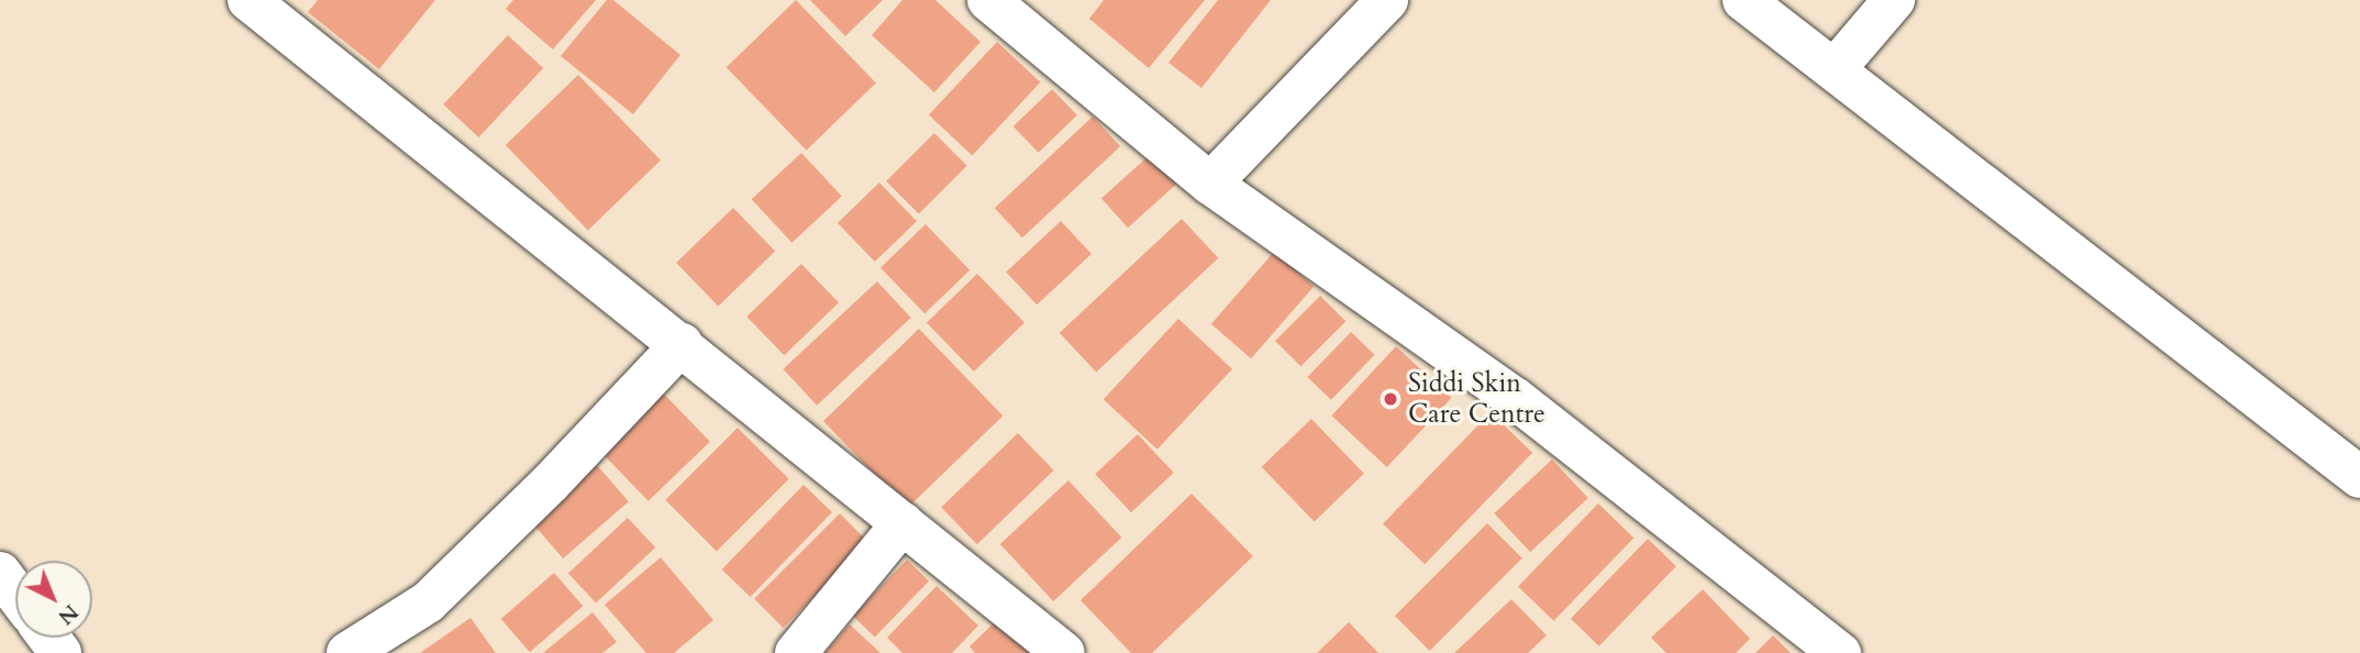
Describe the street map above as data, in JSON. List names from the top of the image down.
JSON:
{
  "places": ["Siddi Skin Care Centre"],
  "north": "bottom right"
}
